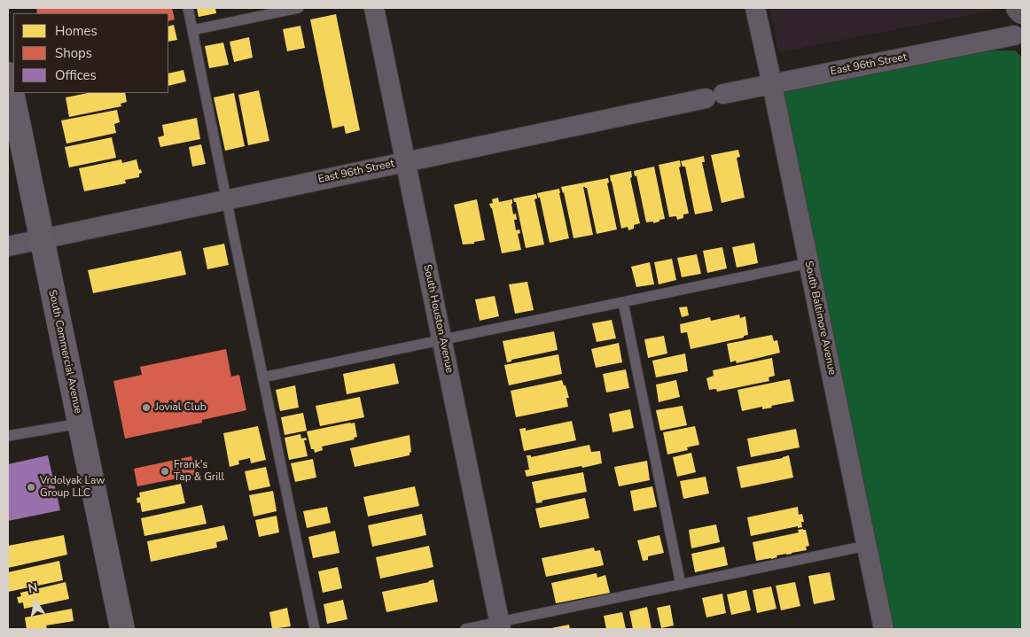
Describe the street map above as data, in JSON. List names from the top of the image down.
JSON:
{
  "streets": {
    "main road": ["South Commercial Avenue"],
    "street": ["East 96th Street", "South Baltimore Avenue", "South Houston Avenue"]
  },
  "crossings": [
    ["East 96th Street", "South Baltimore Avenue"],
    ["East 96th Street", "South Houston Avenue"],
    ["East 96th Street", "South Commercial Avenue"]
  ],
  "places": ["Jovial Club", "Frank's Tap & Grill", "Vrdolyak Law Group LLC"],
  "legend": ["Homes", "Shops", "Offices"],
  "north": "top"
}
